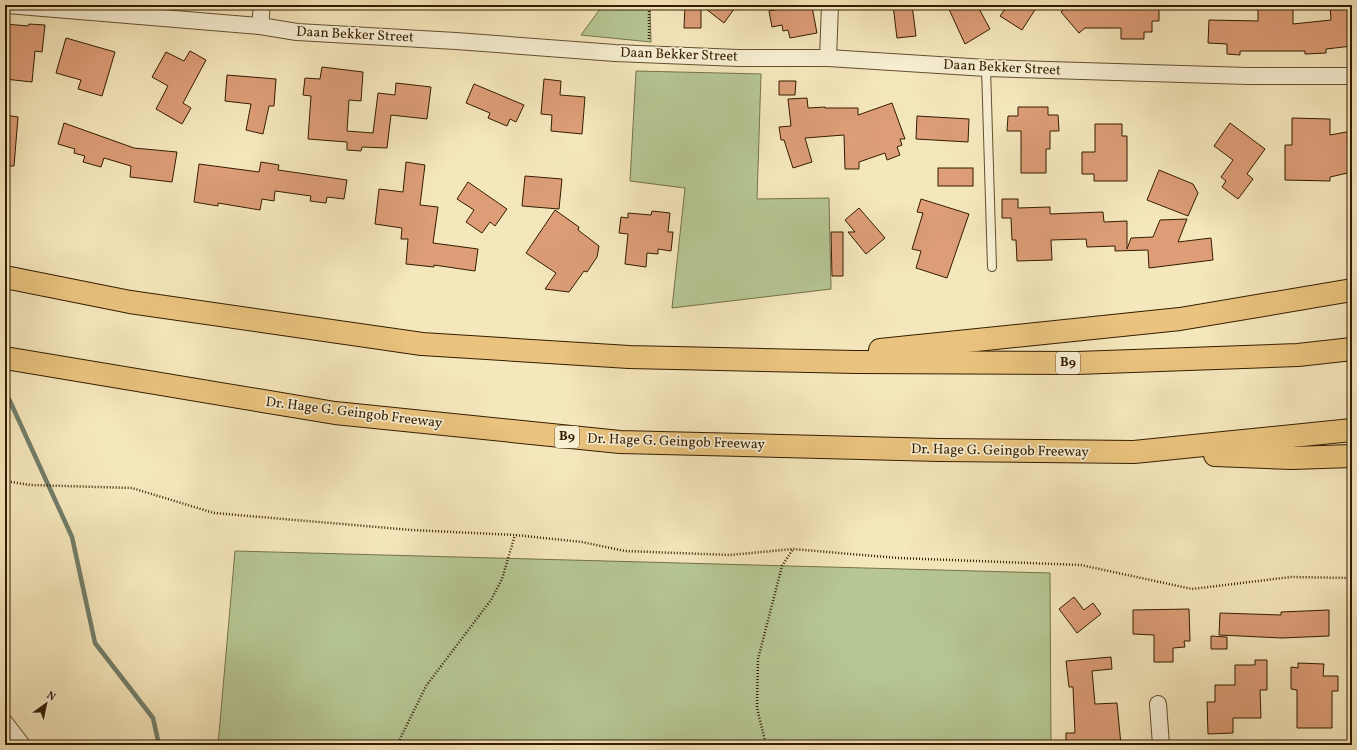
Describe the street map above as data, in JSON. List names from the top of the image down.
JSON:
{
  "streets": {
    "highway": ["B9", "Dr. Hage G. Geingob Freeway"],
    "street": ["Daan Bekker Street"]
  },
  "north": "top right"
}
